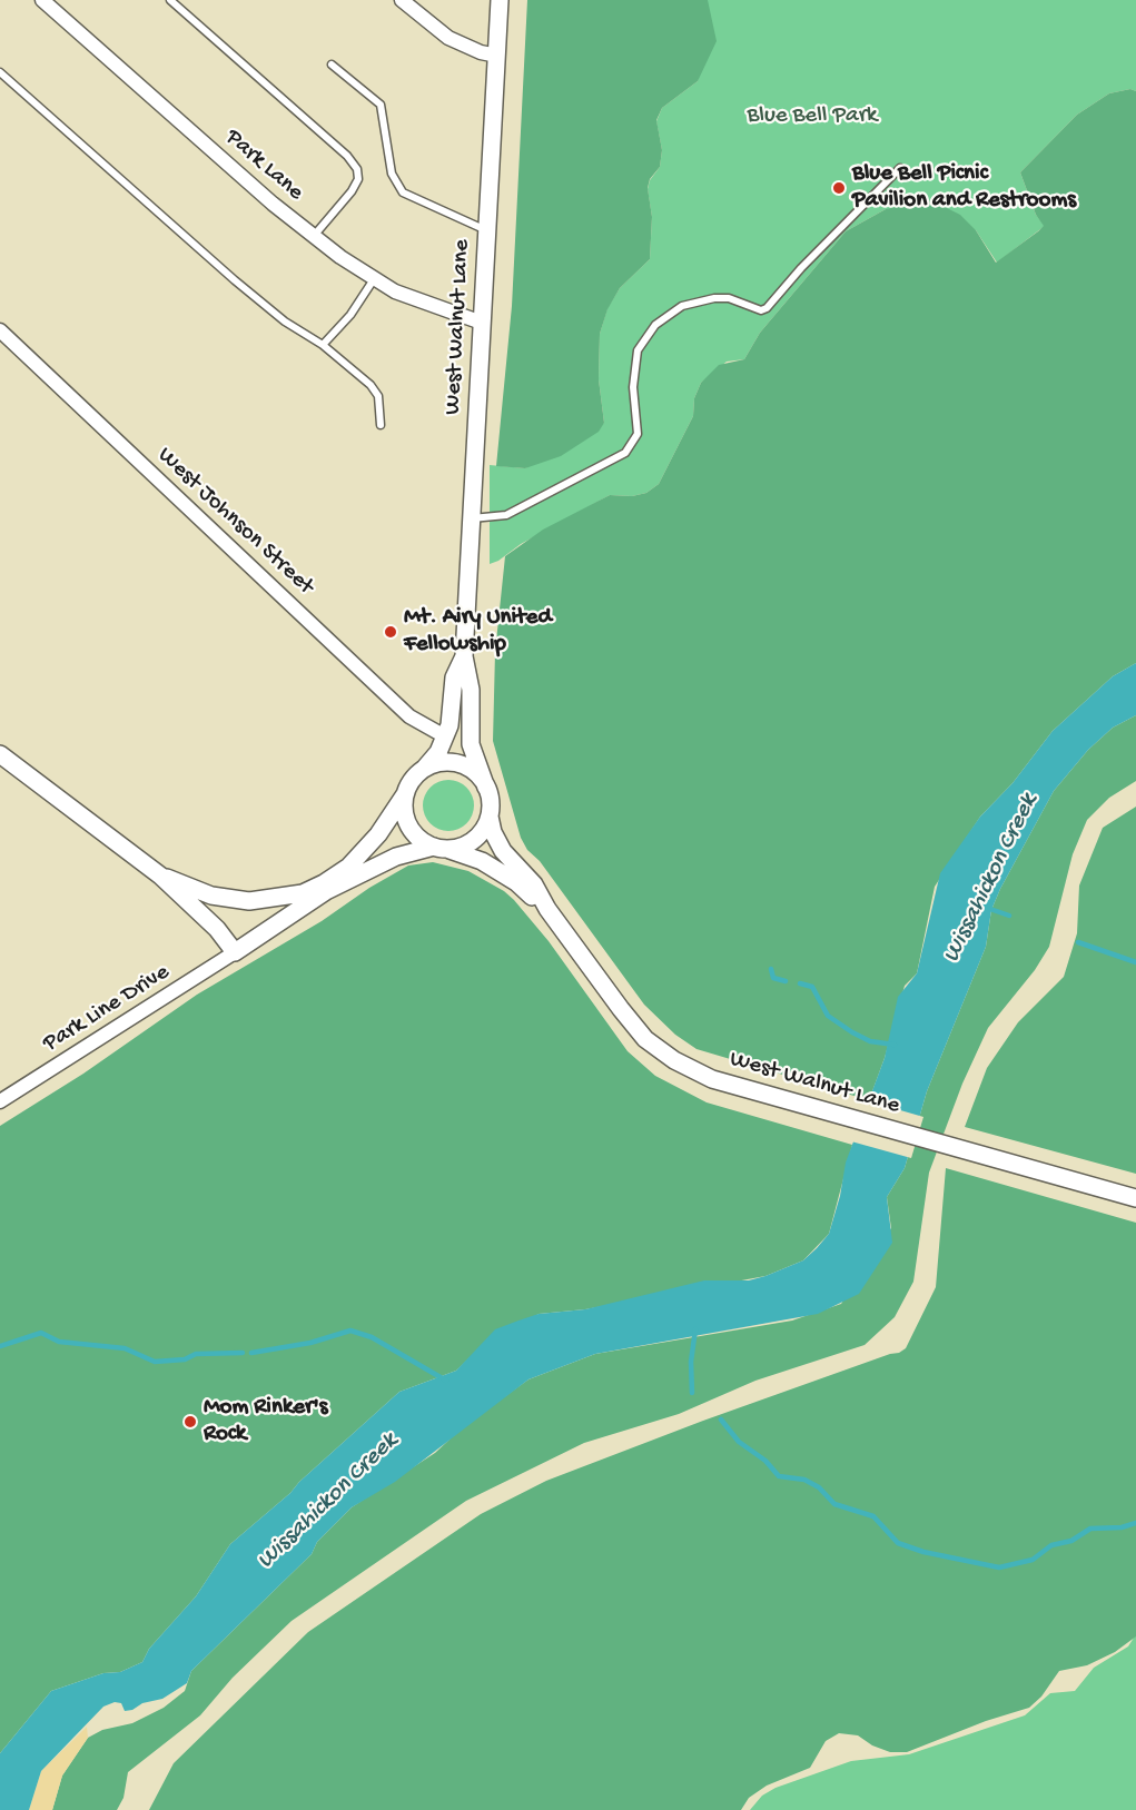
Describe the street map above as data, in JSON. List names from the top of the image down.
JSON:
{
  "streets": {
    "street": [
      "Park Lane",
      "West Walnut Lane",
      "West Johnson Street",
      "Park Line Drive"
    ]
  },
  "crossings": [
    ["Park Lane", "West Walnut Lane"],
    ["West Walnut Lane", "West Johnson Street"]
  ],
  "water": ["Wissahickon Creek"],
  "parks": ["Blue Bell Park"],
  "places": ["Blue Bell Picnic Pavilion and Restrooms", "Mt. Airy United Fellowship", "Mom Rinker's Rock"]
}
